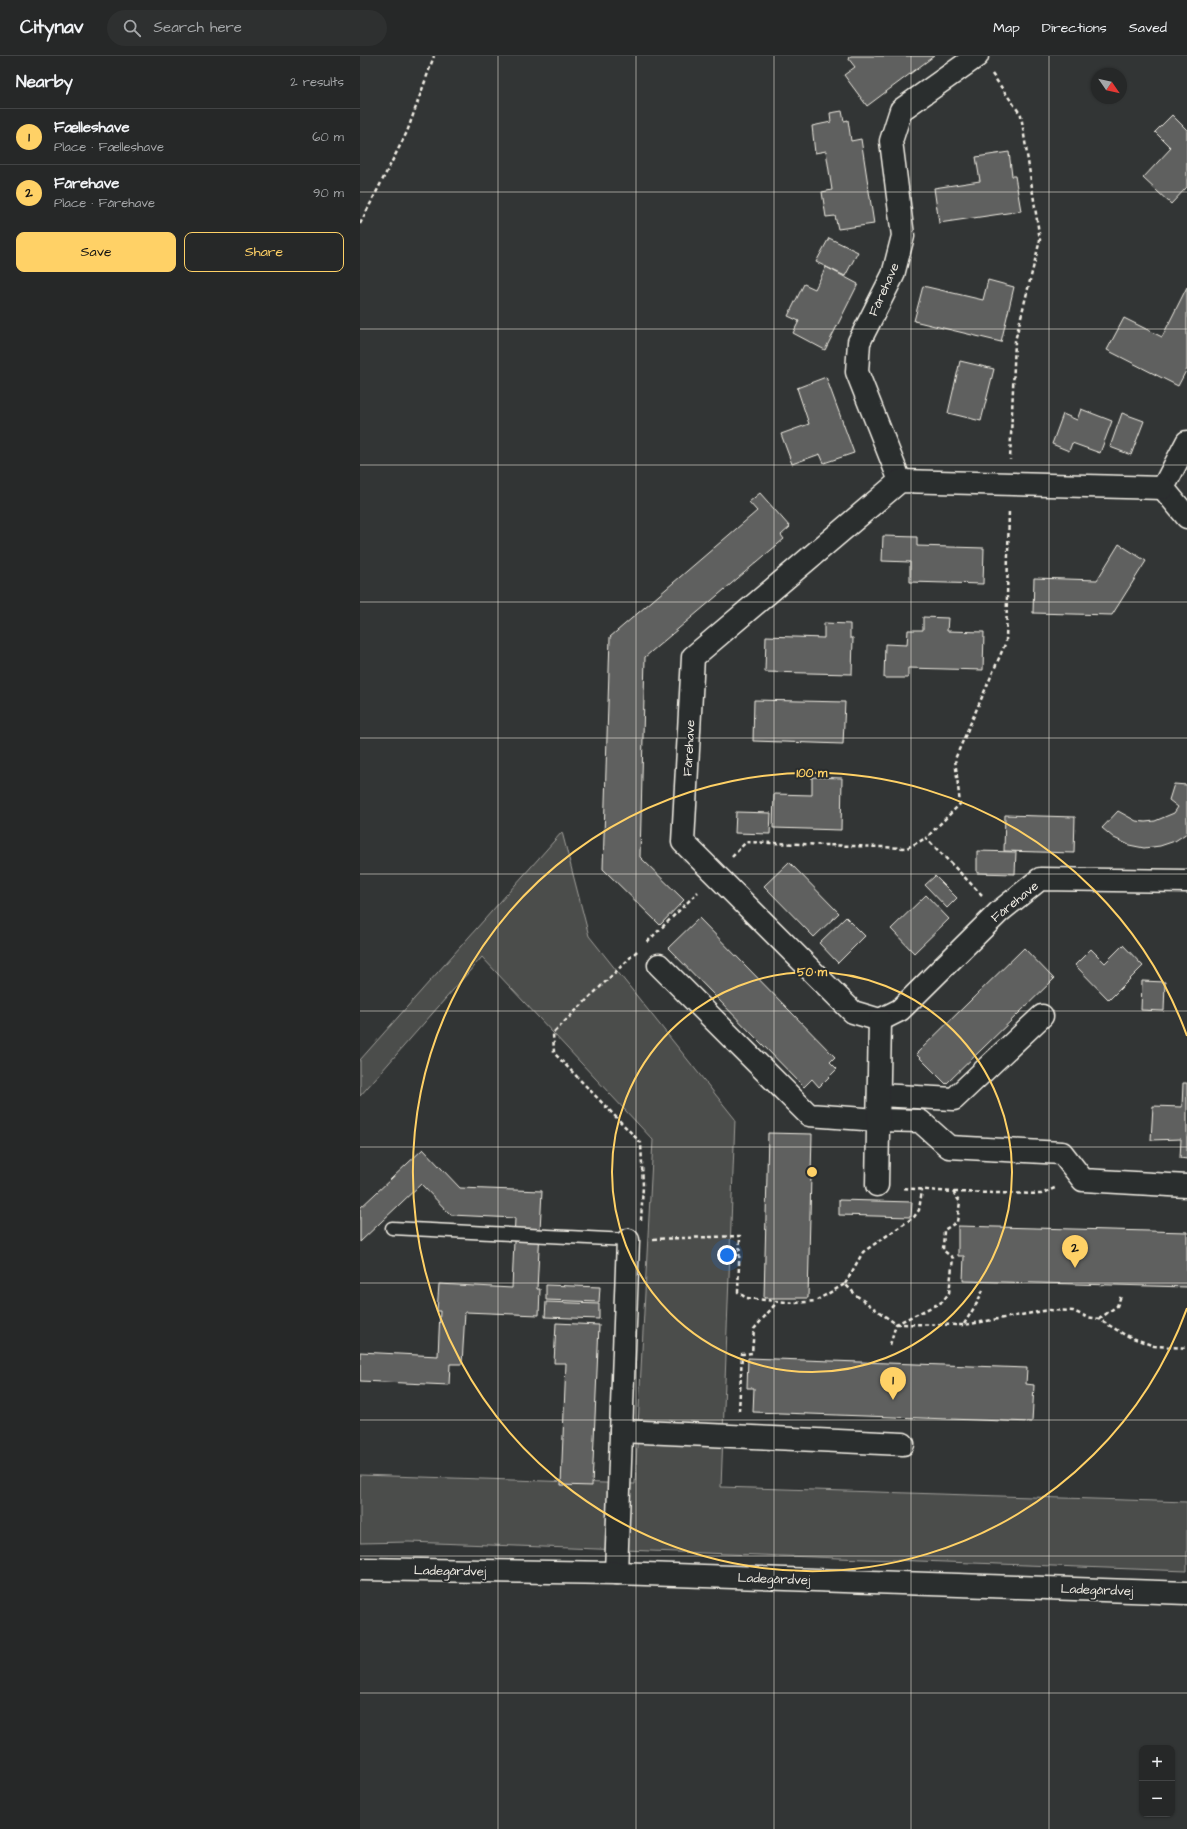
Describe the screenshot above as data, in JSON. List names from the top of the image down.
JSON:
{
  "streets": {
    "street": ["Fårehave", "Ladegårdvej"]
  },
  "north": "bottom right",
  "page": {
    "header": "Citynav",
    "search": "Search here",
    "nav": ["Map", "Directions", "Saved"],
    "heading": ["Nearby", "2 results"],
    "list": [
      {
        "mark": "1",
        "name": "Fælleshave",
        "note": "Place · Fælleshave",
        "value": "60 m"
      },
      {
        "mark": "2",
        "name": "Fårehave",
        "note": "Place · Fårehave",
        "value": "90 m"
      }
    ],
    "buttons": ["Save", "Share"],
    "pins": ["2", "1"],
    "map_buttons": ["+", "−"]
  },
  "rings": ["100 m", "50 m"]
}
